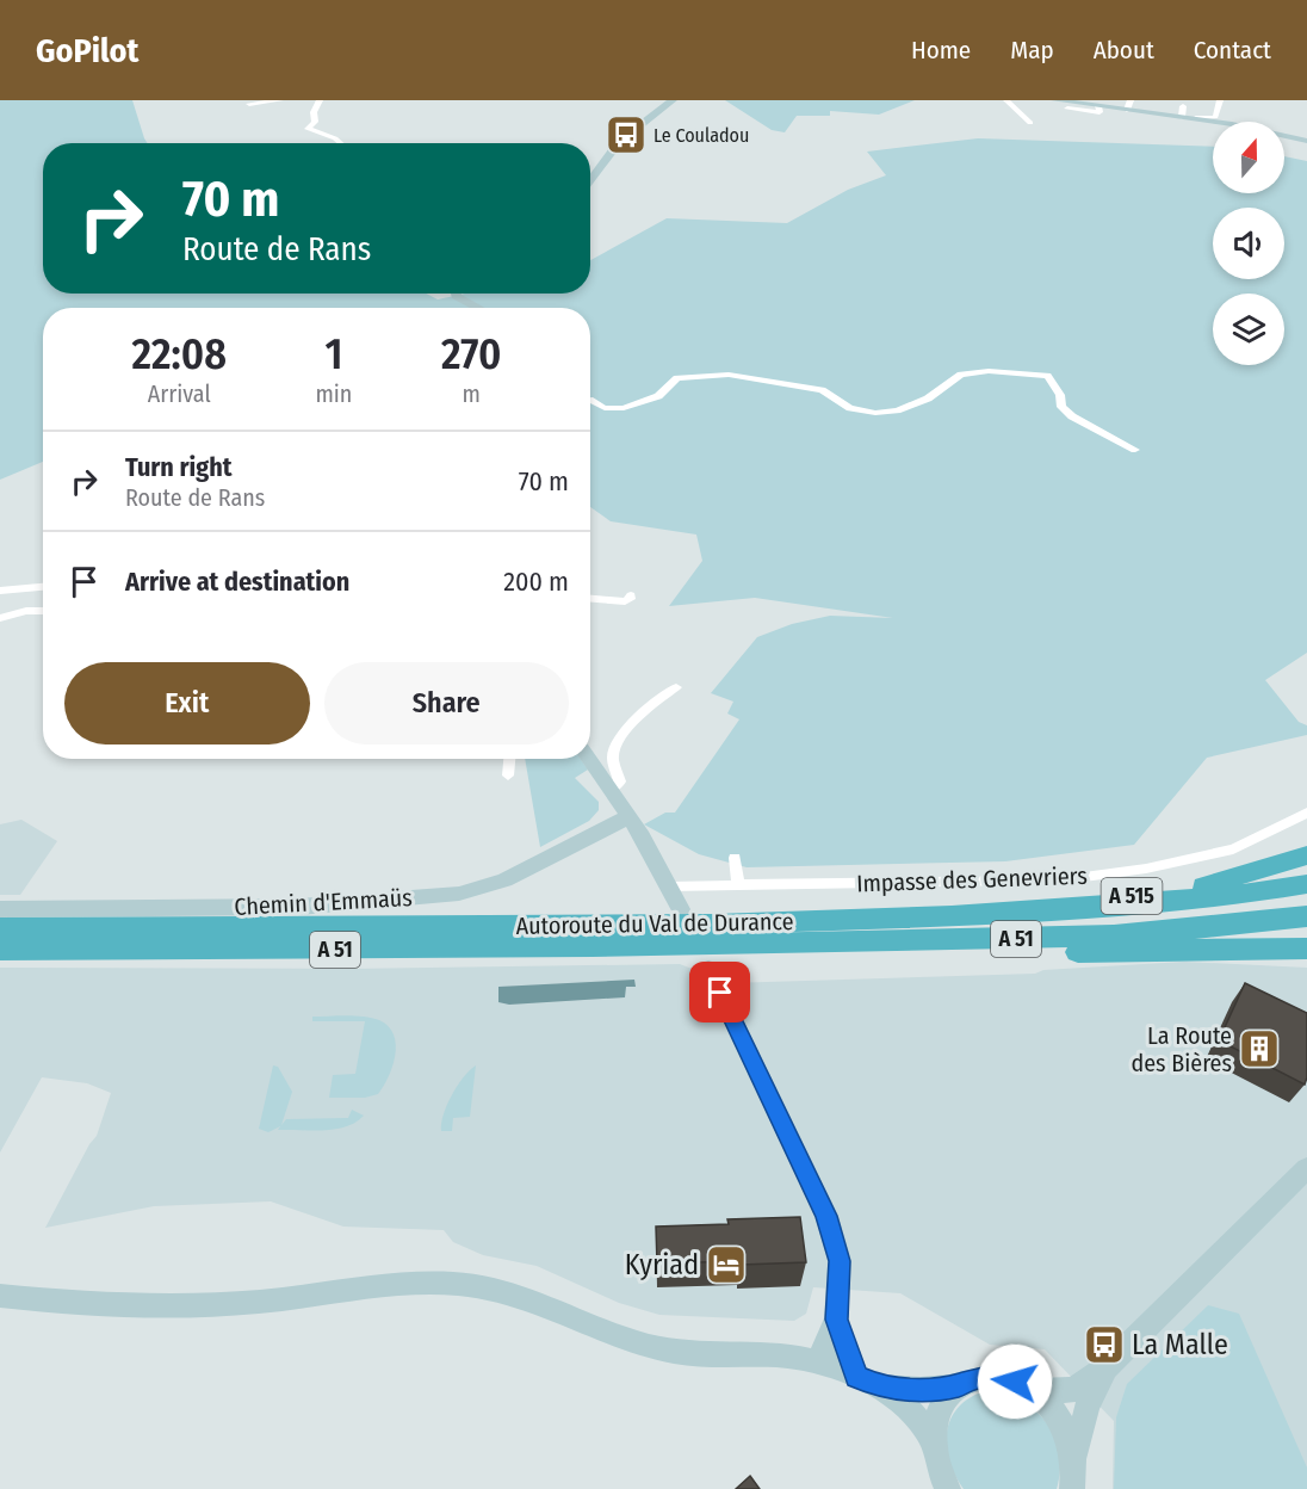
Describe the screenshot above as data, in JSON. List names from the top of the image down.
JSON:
{
  "streets": {
    "highway": ["A 515", "Autoroute du Val de Durance", "A 51"],
    "street": ["Impasse des Genevriers", "Chemin d'Emmaüs"]
  },
  "crossings": [
    ["A 515", "Autoroute du Val de Durance"]
  ],
  "places": {
    "bus stop": ["Le Couladou", "La Malle"],
    "building": ["La Route des Bières"],
    "hotel": ["Kyriad"]
  },
  "north": "top",
  "page": {
    "header": "GoPilot",
    "nav": [
      "Home",
      "Map",
      "About",
      "Contact"
    ],
    "turn": ["70 m", "Route de Rans"],
    "eta": [
      "22:08",
      "Arrival",
      "1",
      "min",
      "270",
      "m"
    ],
    "list": [
      {
        "name": "Turn right",
        "note": "Route de Rans",
        "value": "70 m"
      },
      {
        "name": "Arrive at destination",
        "value": "200 m"
      }
    ],
    "buttons": ["Exit", "Share"]
  }
}
